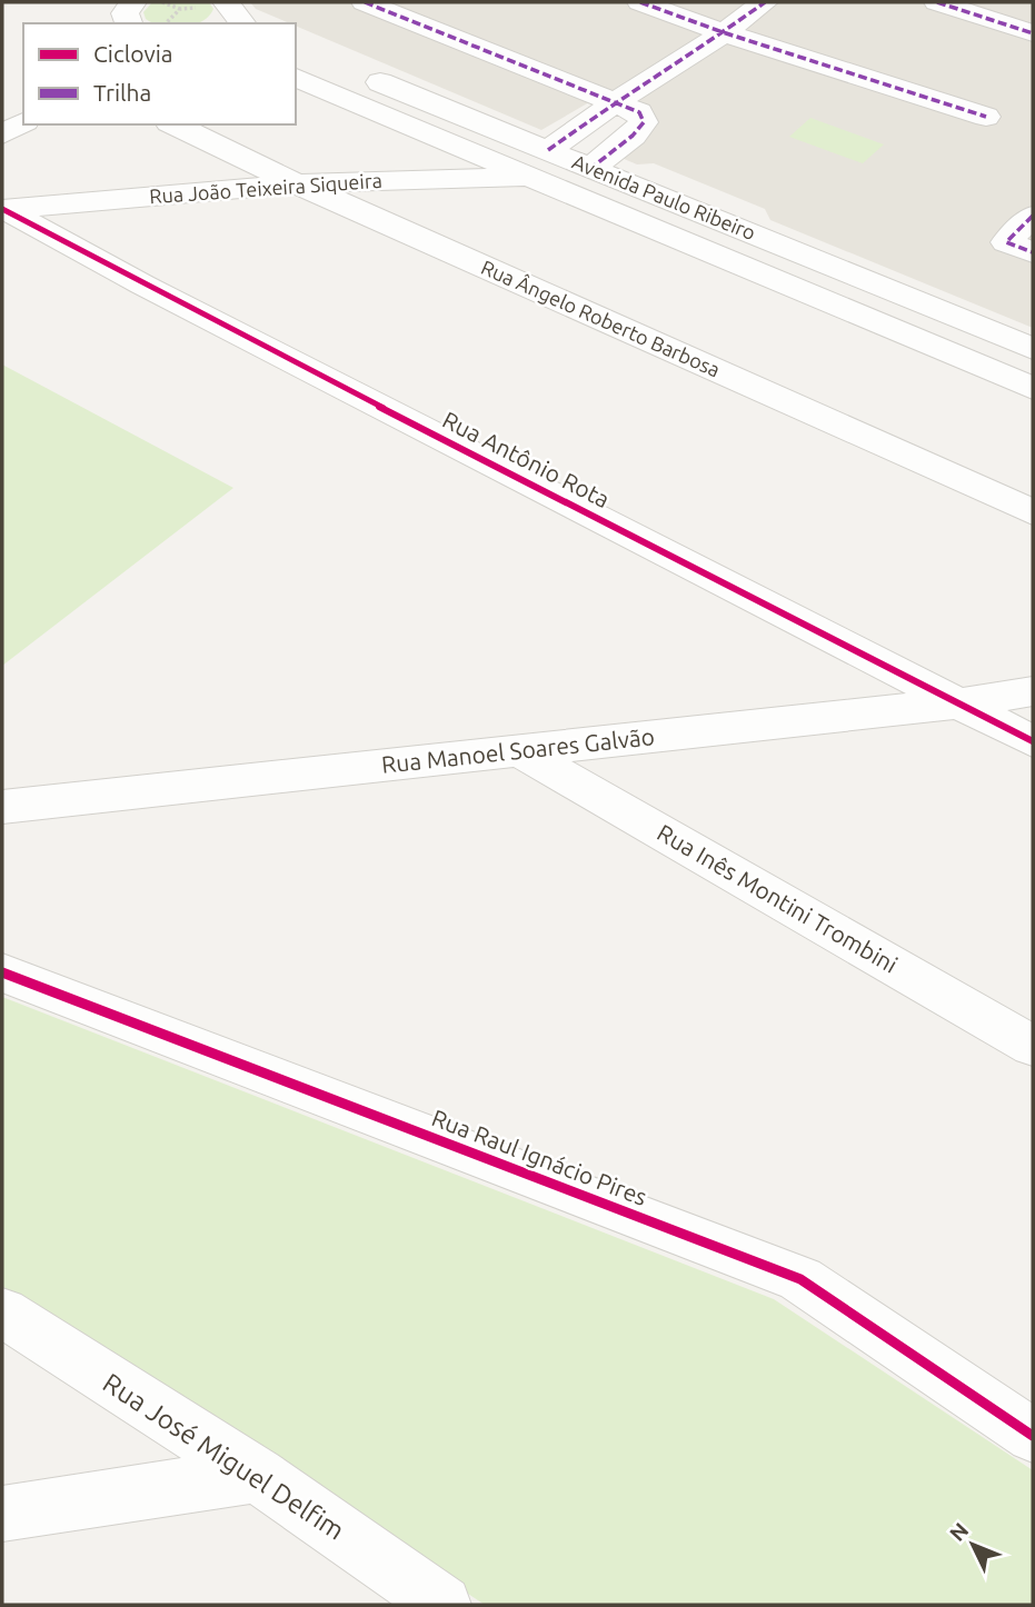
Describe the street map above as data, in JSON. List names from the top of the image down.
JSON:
{
  "streets": {
    "street": [
      "Rua João Teixeira Siqueira",
      "Avenida Paulo Ribeiro",
      "Rua Ângelo Roberto Barbosa",
      "Rua Antônio Rota",
      "Rua Manoel Soares Galvão",
      "Rua Inês Montini Trombini",
      "Rua Raul Ignácio Pires",
      "Rua José Miguel Delfim"
    ]
  },
  "crossings": [
    ["Rua João Teixeira Siqueira", "Rua Ângelo Roberto Barbosa"],
    ["Rua João Teixeira Siqueira", "Rua Antônio Rota"],
    ["Rua Antônio Rota", "Rua Manoel Soares Galvão"],
    ["Rua Manoel Soares Galvão", "Rua Inês Montini Trombini"]
  ],
  "legend": ["Ciclovia", "Trilha"],
  "north": "top left"
}
